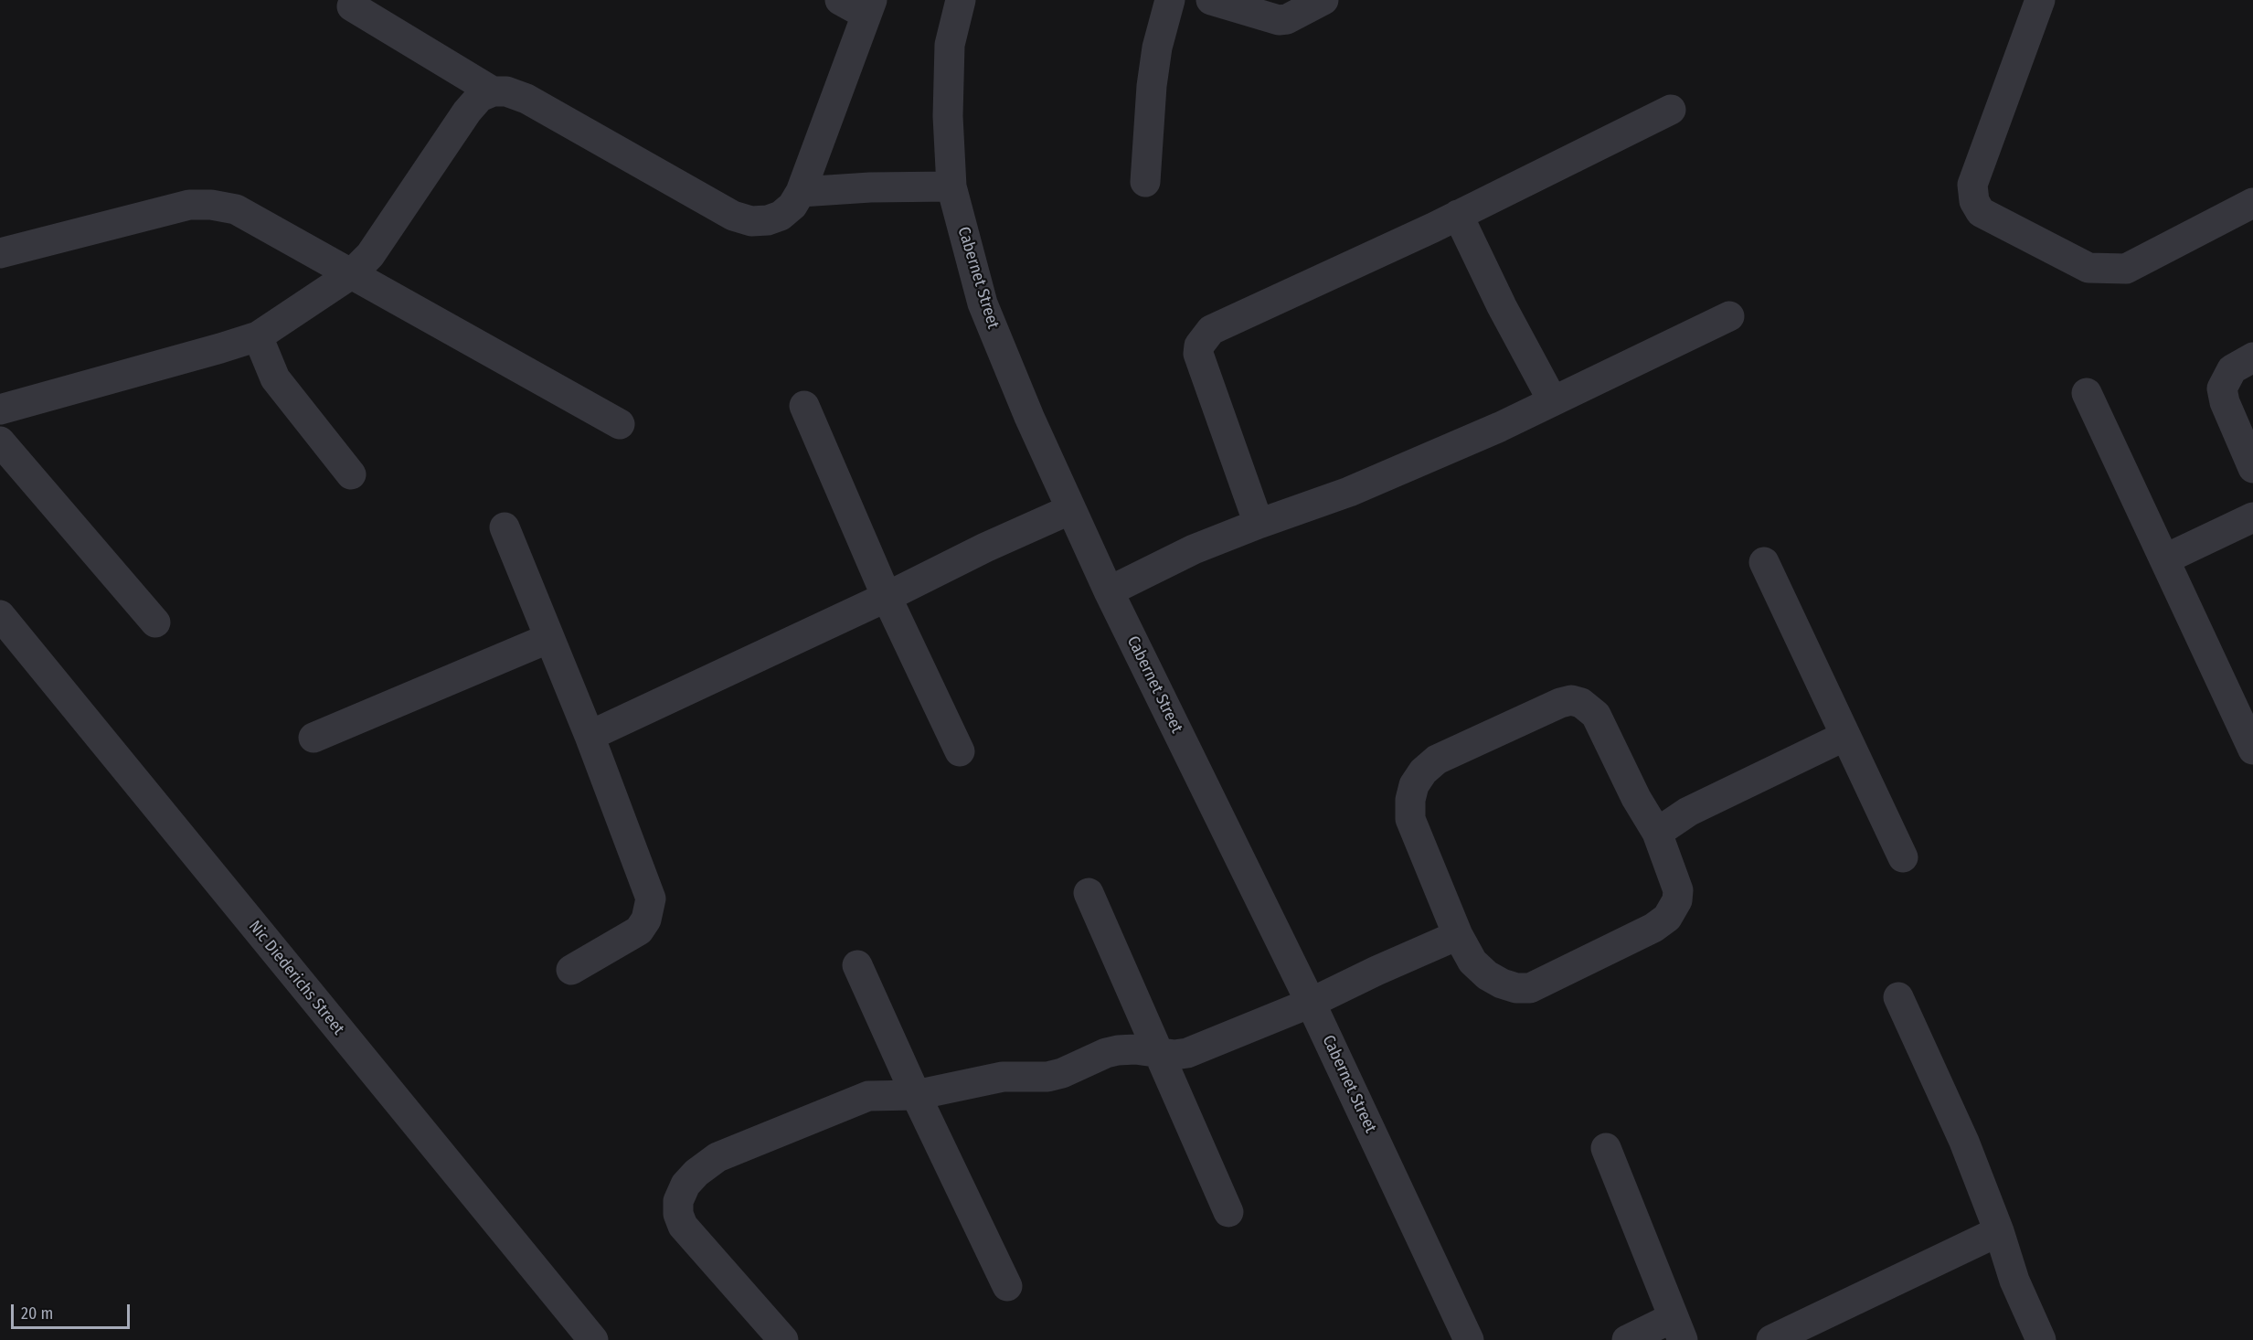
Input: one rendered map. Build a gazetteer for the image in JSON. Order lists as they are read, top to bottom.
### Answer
{
  "streets": {
    "street": ["Cabernet Street", "Nic Diederichs Street"]
  },
  "scale_bar": "20 m"
}
